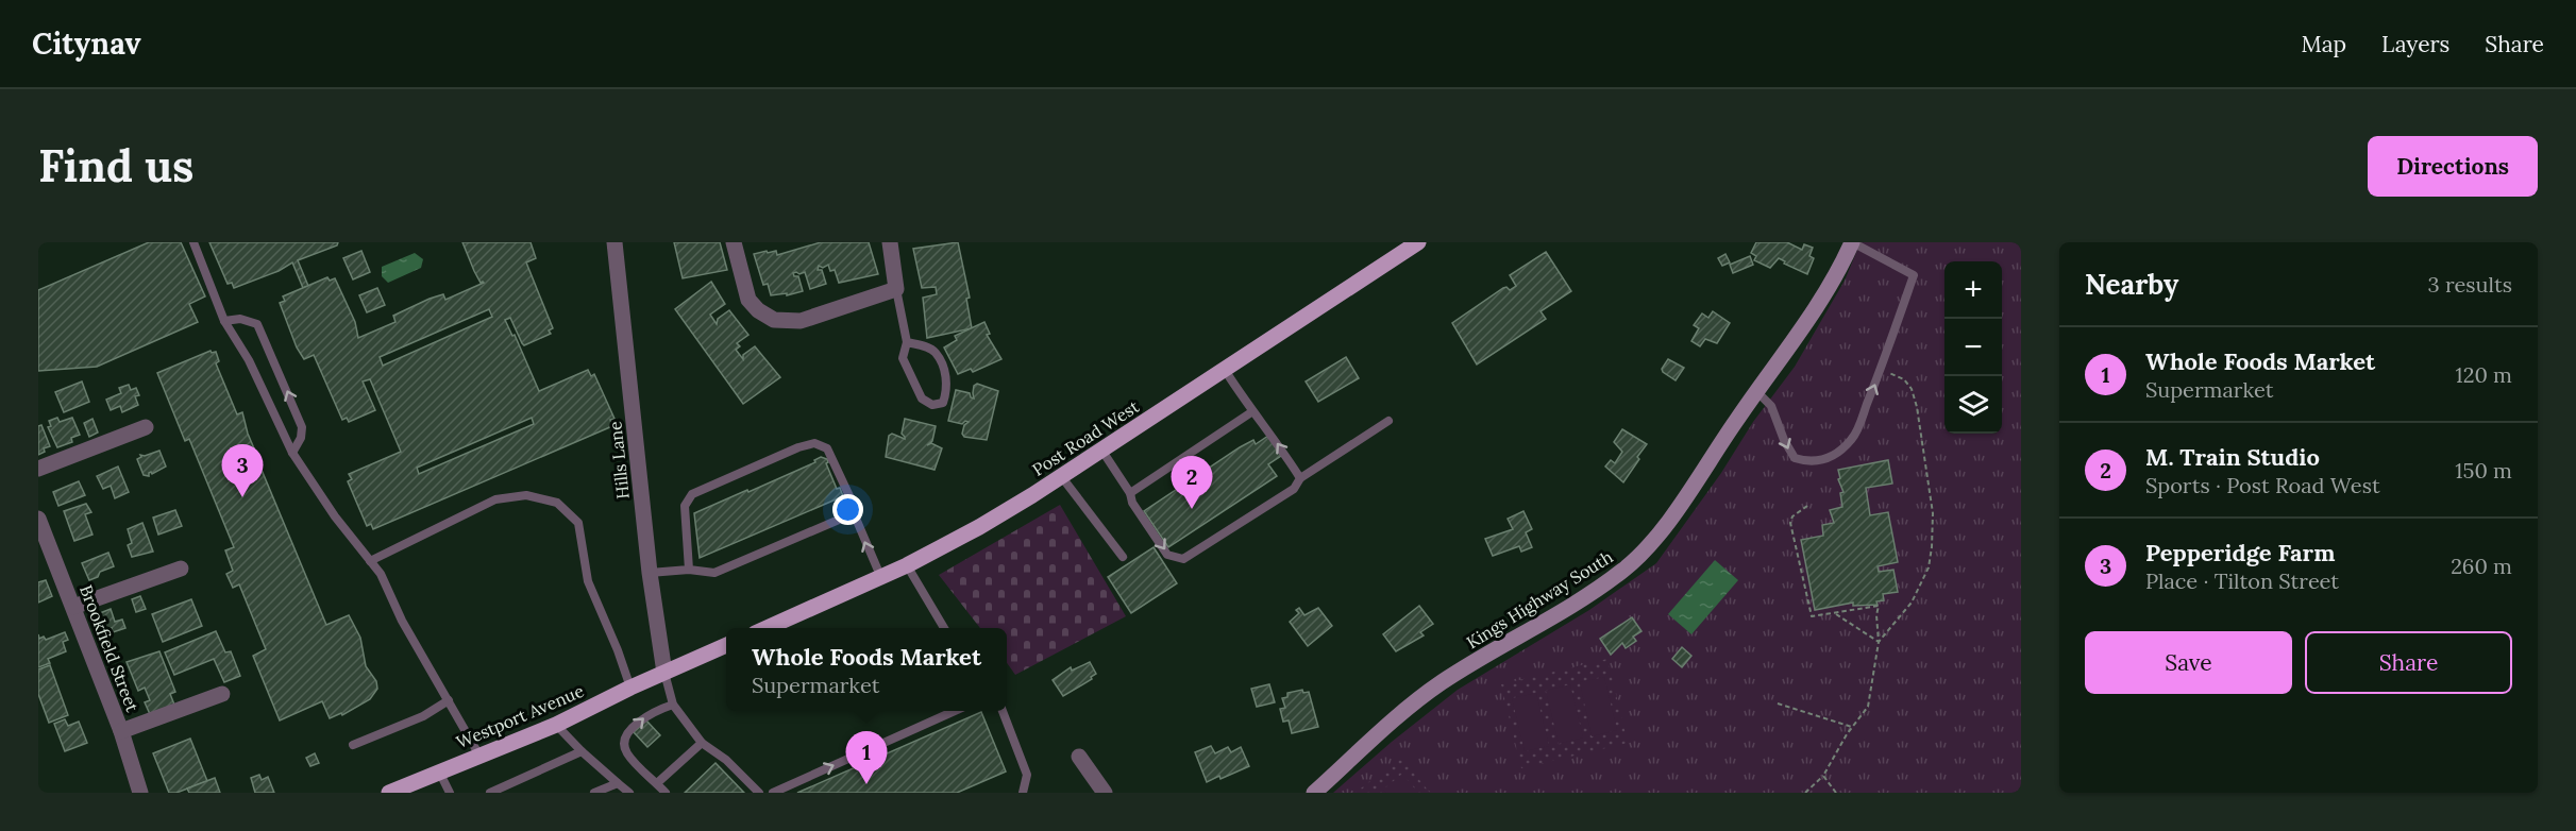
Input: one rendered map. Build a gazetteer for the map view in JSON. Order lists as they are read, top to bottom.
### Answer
{
  "streets": {
    "main road": ["Post Road West", "Westport Avenue"],
    "street": ["Hills Lane", "Kings Highway South", "Brookfield Street"]
  },
  "crossings": [
    ["Hills Lane", "Westport Avenue"]
  ],
  "page": {
    "header": "Citynav",
    "nav": ["Map", "Layers", "Share"],
    "buttons": [
      "Directions",
      ["Save", "Share"]
    ],
    "title": "Find us",
    "heading": ["Nearby", "3 results"],
    "map_buttons": ["+", "−"],
    "list": [
      {
        "mark": "1",
        "name": "Whole Foods Market",
        "note": "Supermarket",
        "value": "120 m"
      },
      {
        "mark": "2",
        "name": "M. Train Studio",
        "note": "Sports · Post Road West",
        "value": "150 m"
      },
      {
        "mark": "3",
        "name": "Pepperidge Farm",
        "note": "Place · Tilton Street",
        "value": "260 m"
      }
    ],
    "pins": ["3", "2", "1"],
    "popup": ["Whole Foods Market", "Supermarket"]
  }
}
